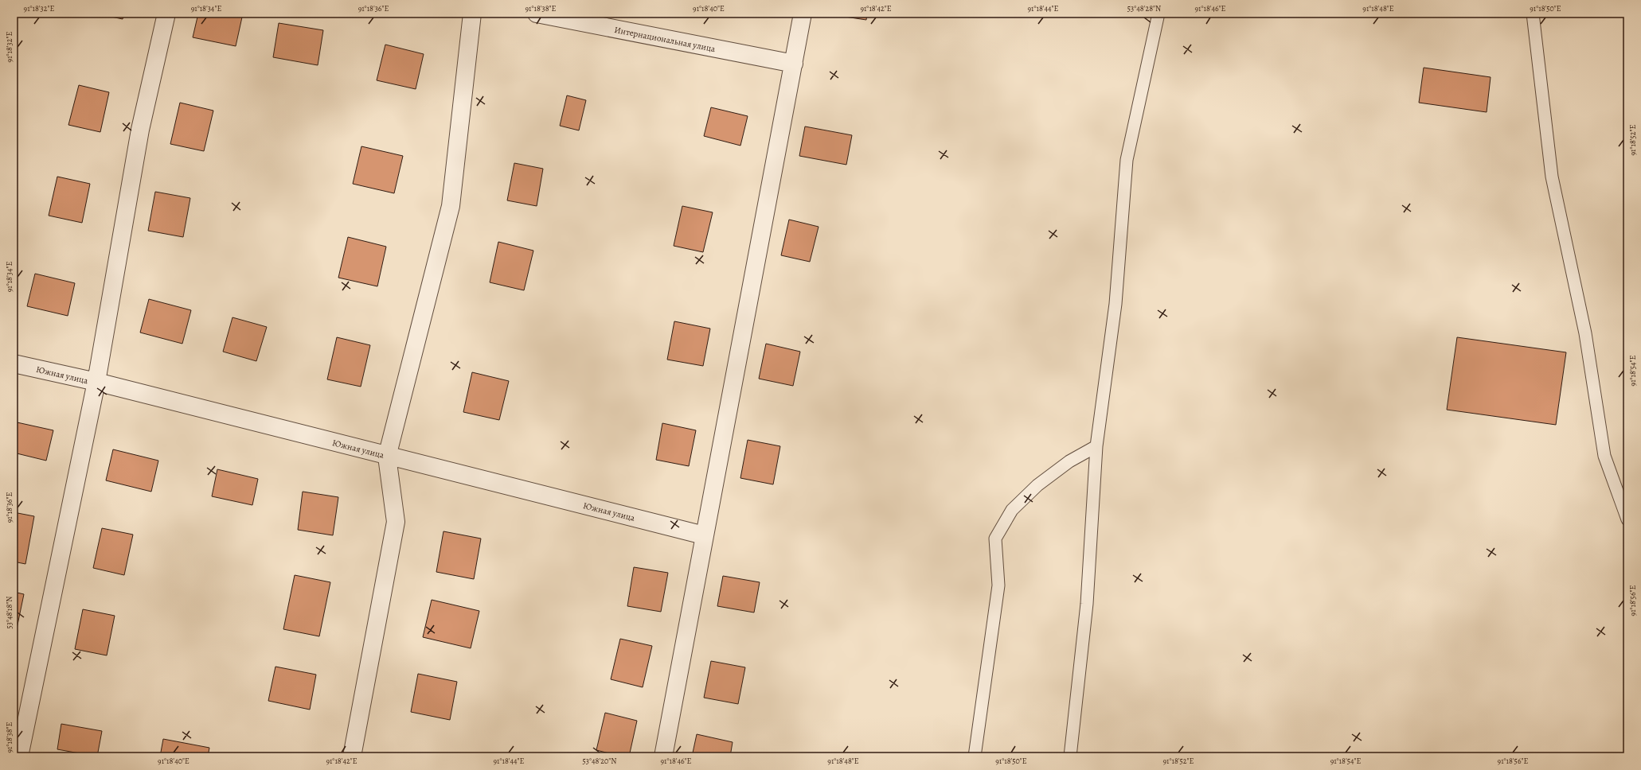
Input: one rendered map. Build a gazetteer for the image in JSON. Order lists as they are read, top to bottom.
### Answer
{
  "streets": {
    "street": ["Интернациональная улица", "Южная улица"]
  },
  "coordinates": [
    "91°18'32\"E",
    "91°18'34\"E",
    "91°18'36\"E",
    "91°18'38\"E",
    "91°18'40\"E",
    "91°18'42\"E",
    "91°18'44\"E",
    "53°48'28\"N",
    "91°18'46\"E",
    "91°18'48\"E",
    "91°18'50\"E",
    "91°18'52\"E",
    "91°18'54\"E",
    "91°18'56\"E",
    "53°48'18\"N",
    "53°48'20\"N"
  ]
}
